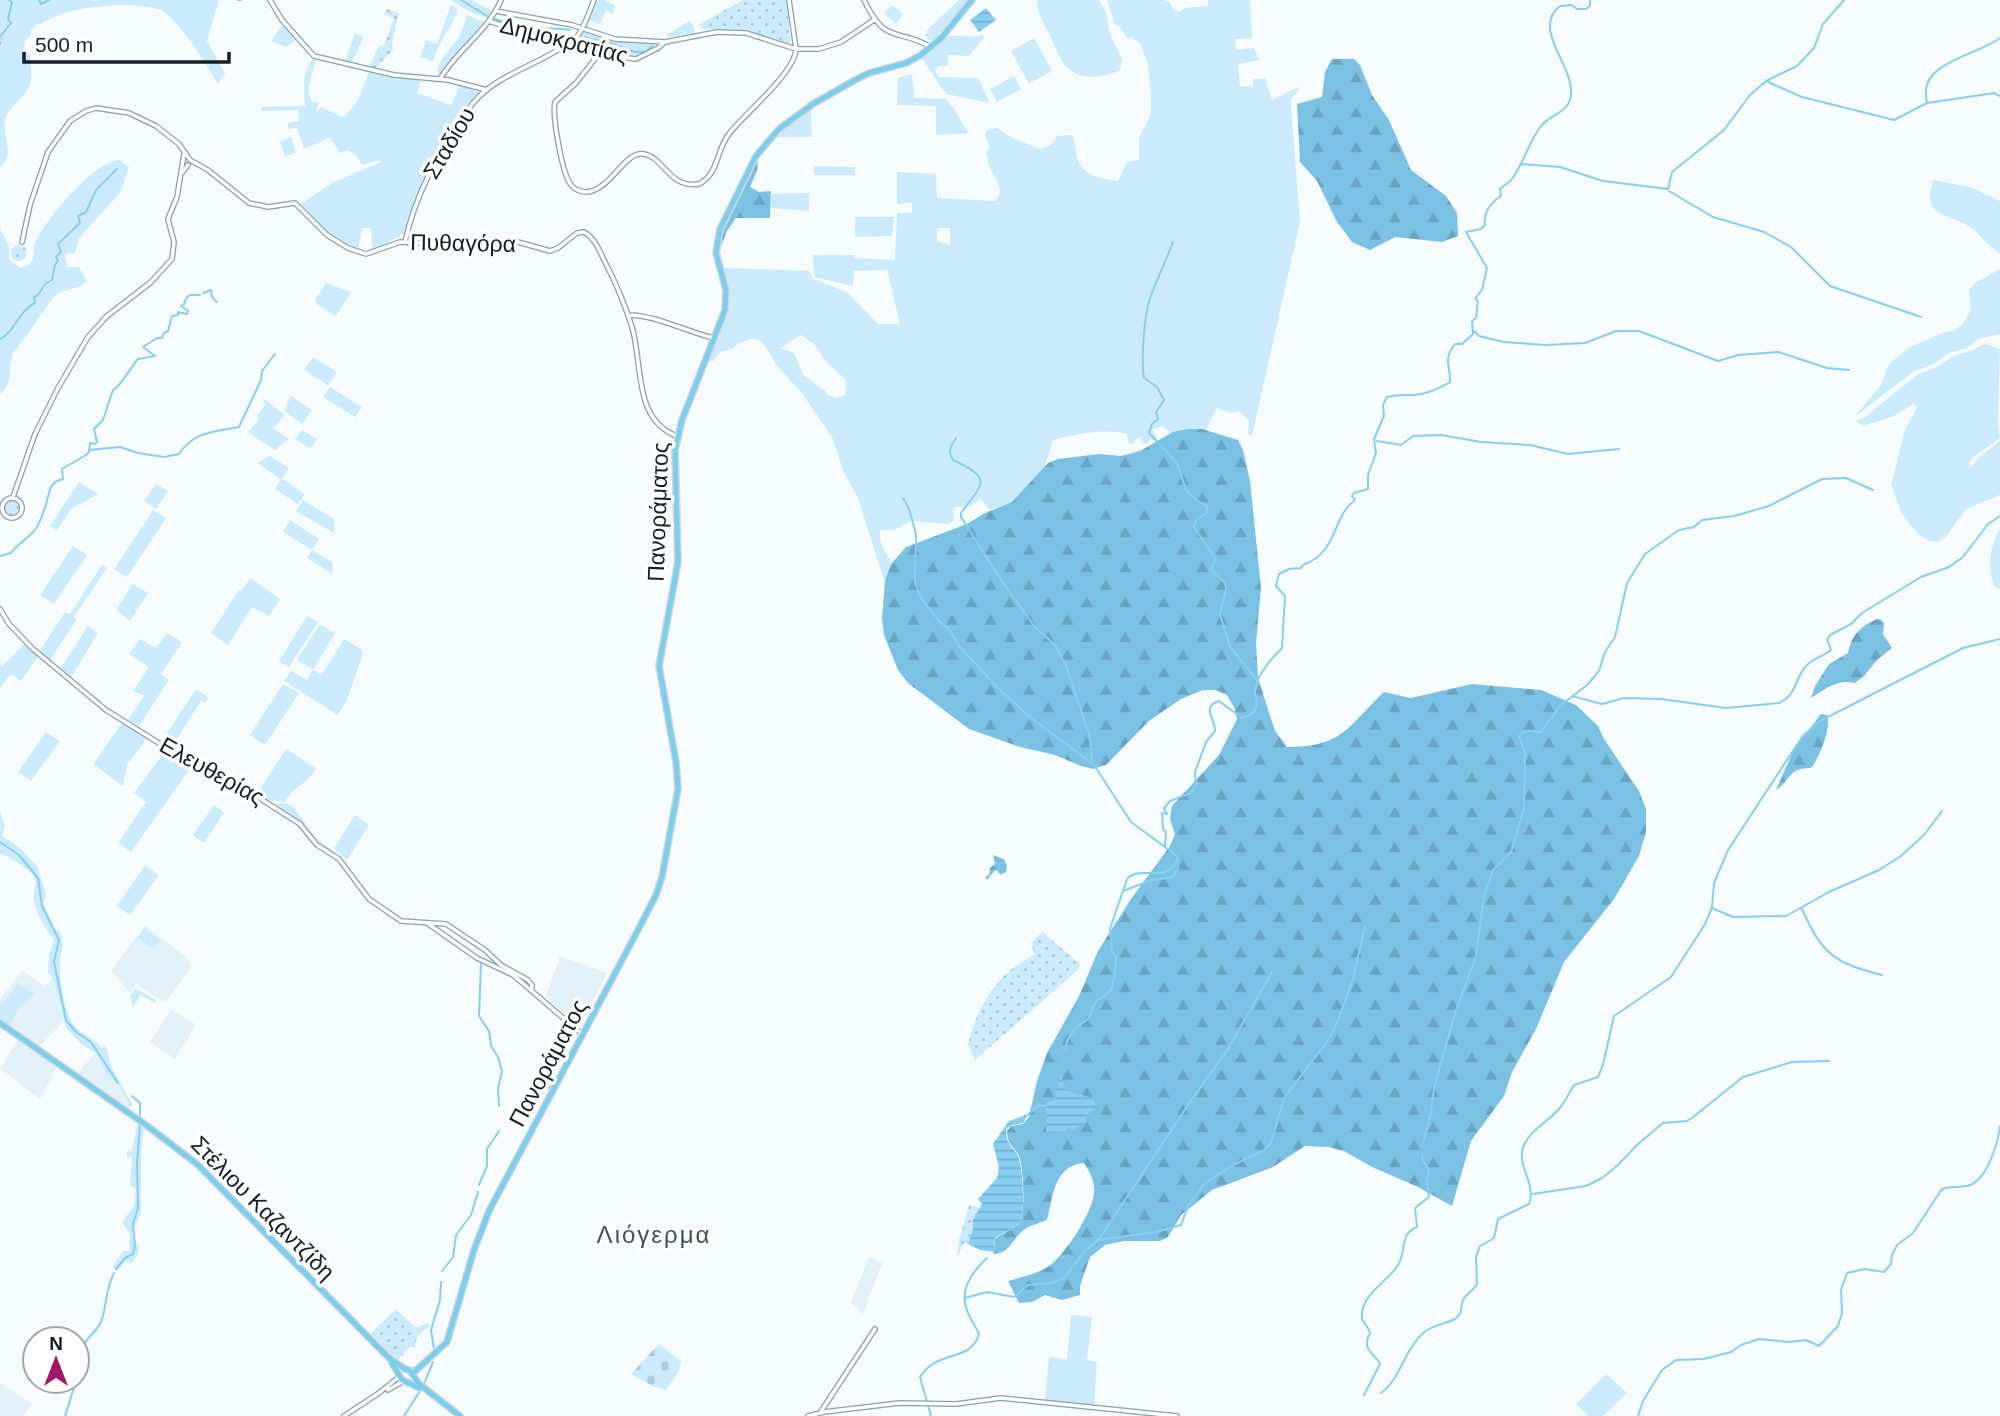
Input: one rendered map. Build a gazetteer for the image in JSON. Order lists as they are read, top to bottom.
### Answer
{
  "streets": {
    "main road": ["Πανοράματος", "Στέλιου Καζαντζίδη"],
    "street": [
      "Δημοκρατίας",
      "Σταδίου",
      "Πυθαγόρα",
      "Ελευθερίας"
    ]
  },
  "crossings": [
    ["Δημοκρατίας", "Σταδίου"],
    ["Σταδίου", "Πυθαγόρα"],
    ["Πανοράματος", "Ελευθερίας"],
    ["Πανοράματος", "Στέλιου Καζαντζίδη"]
  ],
  "districts": ["Λιόγερμα"],
  "scale_bar": "500 m",
  "north": "top"
}
